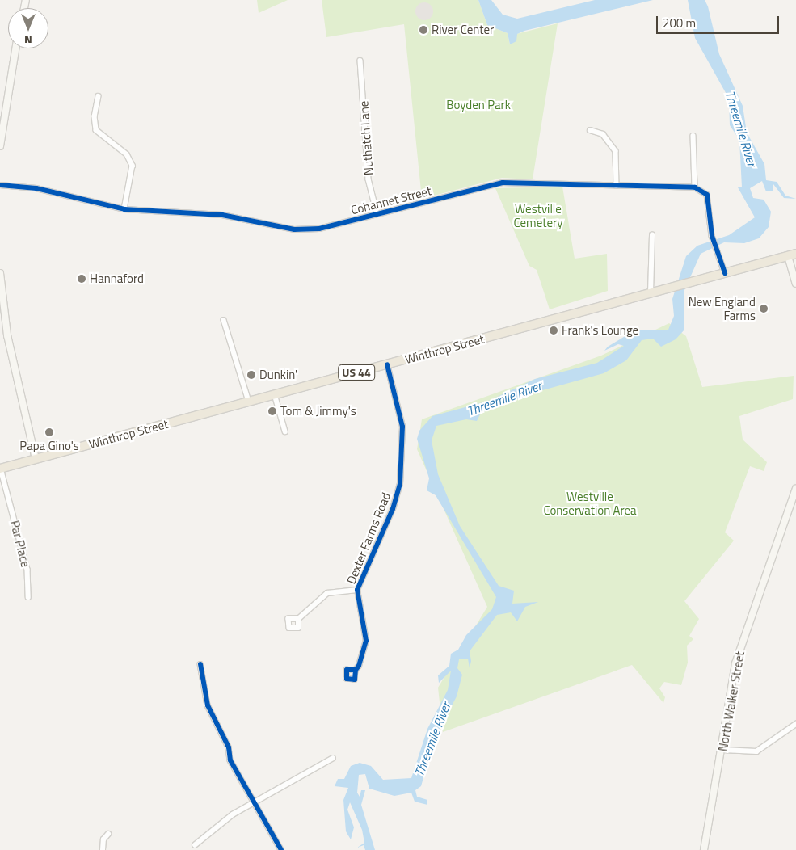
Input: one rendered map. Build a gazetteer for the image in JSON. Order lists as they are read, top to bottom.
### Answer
{
  "streets": {
    "highway": ["Winthrop Street", "US 44"],
    "main road": ["North Walker Street"],
    "street": [
      "Nuthatch Lane",
      "Cohannet Street",
      "Dexter Farms Road",
      "Par Place"
    ]
  },
  "crossings": [
    ["Nuthatch Lane", "Cohannet Street"],
    ["Winthrop Street", "Dexter Farms Road"],
    ["Winthrop Street", "Par Place"]
  ],
  "water": ["Threemile River"],
  "parks": ["Boyden Park", "Westville Cemetery", "Westville Conservation Area"],
  "places": [
    "River Center",
    "Hannaford",
    "New England Farms",
    "Frank's Lounge",
    "Dunkin'",
    "Tom & Jimmy's",
    "Papa Gino's"
  ],
  "scale_bar": "200 m",
  "north": "bottom"
}
